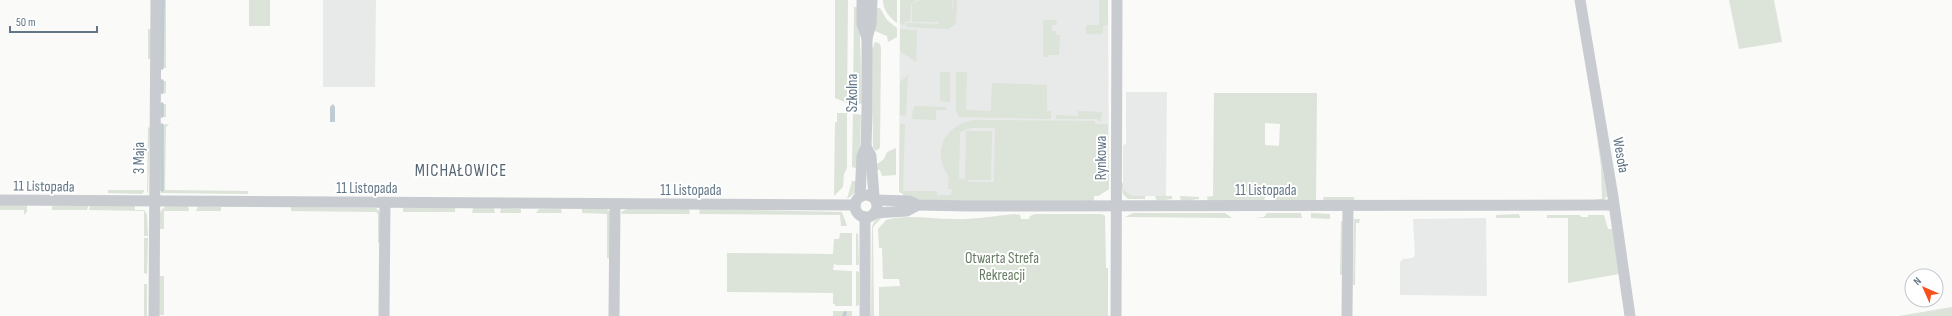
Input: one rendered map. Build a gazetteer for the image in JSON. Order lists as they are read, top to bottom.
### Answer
{
  "streets": {
    "street": [
      "Szkolna",
      "Wesoła",
      "3 Maja",
      "Rynkowa",
      "11 Listopada"
    ]
  },
  "crossings": [
    ["Szkolna", "11 Listopada"],
    ["Wesoła", "11 Listopada"],
    ["3 Maja", "11 Listopada"],
    ["Rynkowa", "11 Listopada"]
  ],
  "districts": ["MICHAŁOWICE"],
  "parks": ["Otwarta Strefa Rekreacji"],
  "scale_bar": "50 m",
  "north": "top left"
}
